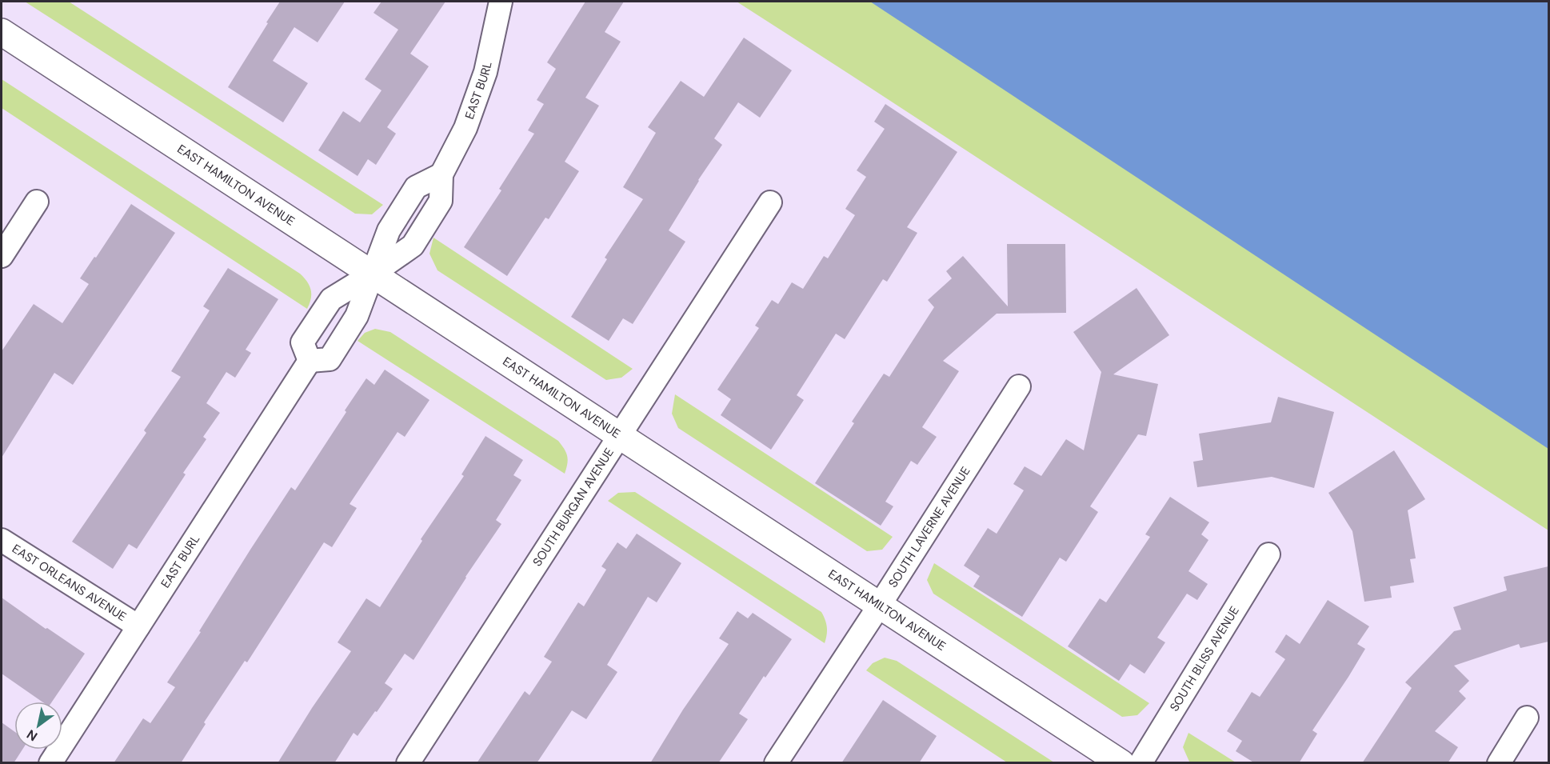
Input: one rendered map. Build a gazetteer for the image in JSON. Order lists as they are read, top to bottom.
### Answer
{
  "streets": {
    "street": [
      "EAST BURL",
      "EAST HAMILTON AVENUE",
      "SOUTH BURGAN AVENUE",
      "SOUTH LAVERNE AVENUE",
      "EAST ORLEANS AVENUE",
      "SOUTH BLISS AVENUE"
    ]
  },
  "crossings": [
    ["EAST BURL", "EAST HAMILTON AVENUE"],
    ["EAST BURL", "EAST ORLEANS AVENUE"],
    ["EAST HAMILTON AVENUE", "SOUTH BURGAN AVENUE"],
    ["EAST HAMILTON AVENUE", "SOUTH LAVERNE AVENUE"]
  ],
  "north": "bottom left"
}
